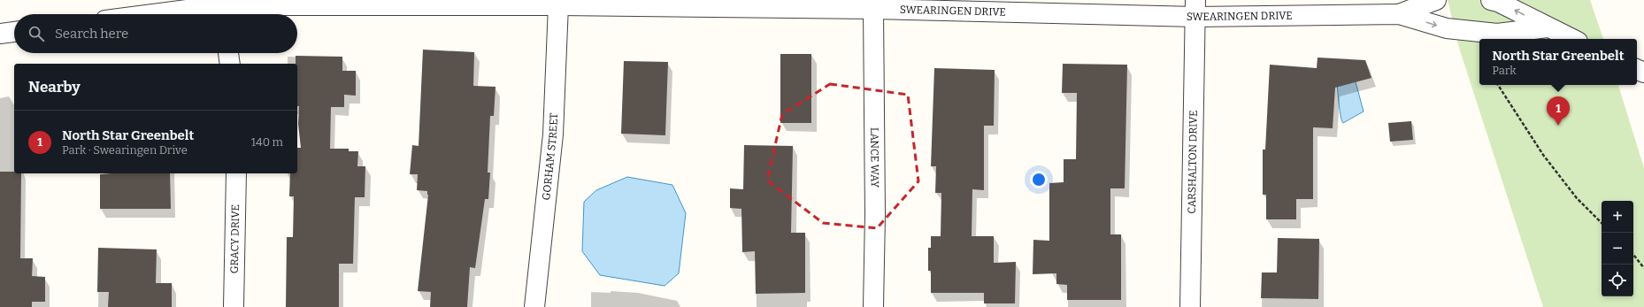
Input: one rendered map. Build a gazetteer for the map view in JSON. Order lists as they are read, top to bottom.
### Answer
{
  "streets": {
    "street": [
      "SWEARINGEN DRIVE",
      "GORHAM STREET",
      "LANCE WAY",
      "CARSHALTON DRIVE",
      "GRACY DRIVE"
    ]
  },
  "crossings": [
    ["SWEARINGEN DRIVE", "GORHAM STREET"],
    ["SWEARINGEN DRIVE", "LANCE WAY"],
    ["SWEARINGEN DRIVE", "CARSHALTON DRIVE"]
  ],
  "page": {
    "search": "Search here",
    "popup": ["North Star Greenbelt", "Park"],
    "heading": "Nearby",
    "pins": "1",
    "list": [
      {
        "mark": "1",
        "name": "North Star Greenbelt",
        "note": "Park · Swearingen Drive",
        "value": "140 m"
      }
    ],
    "map_buttons": ["+", "−"]
  }
}
